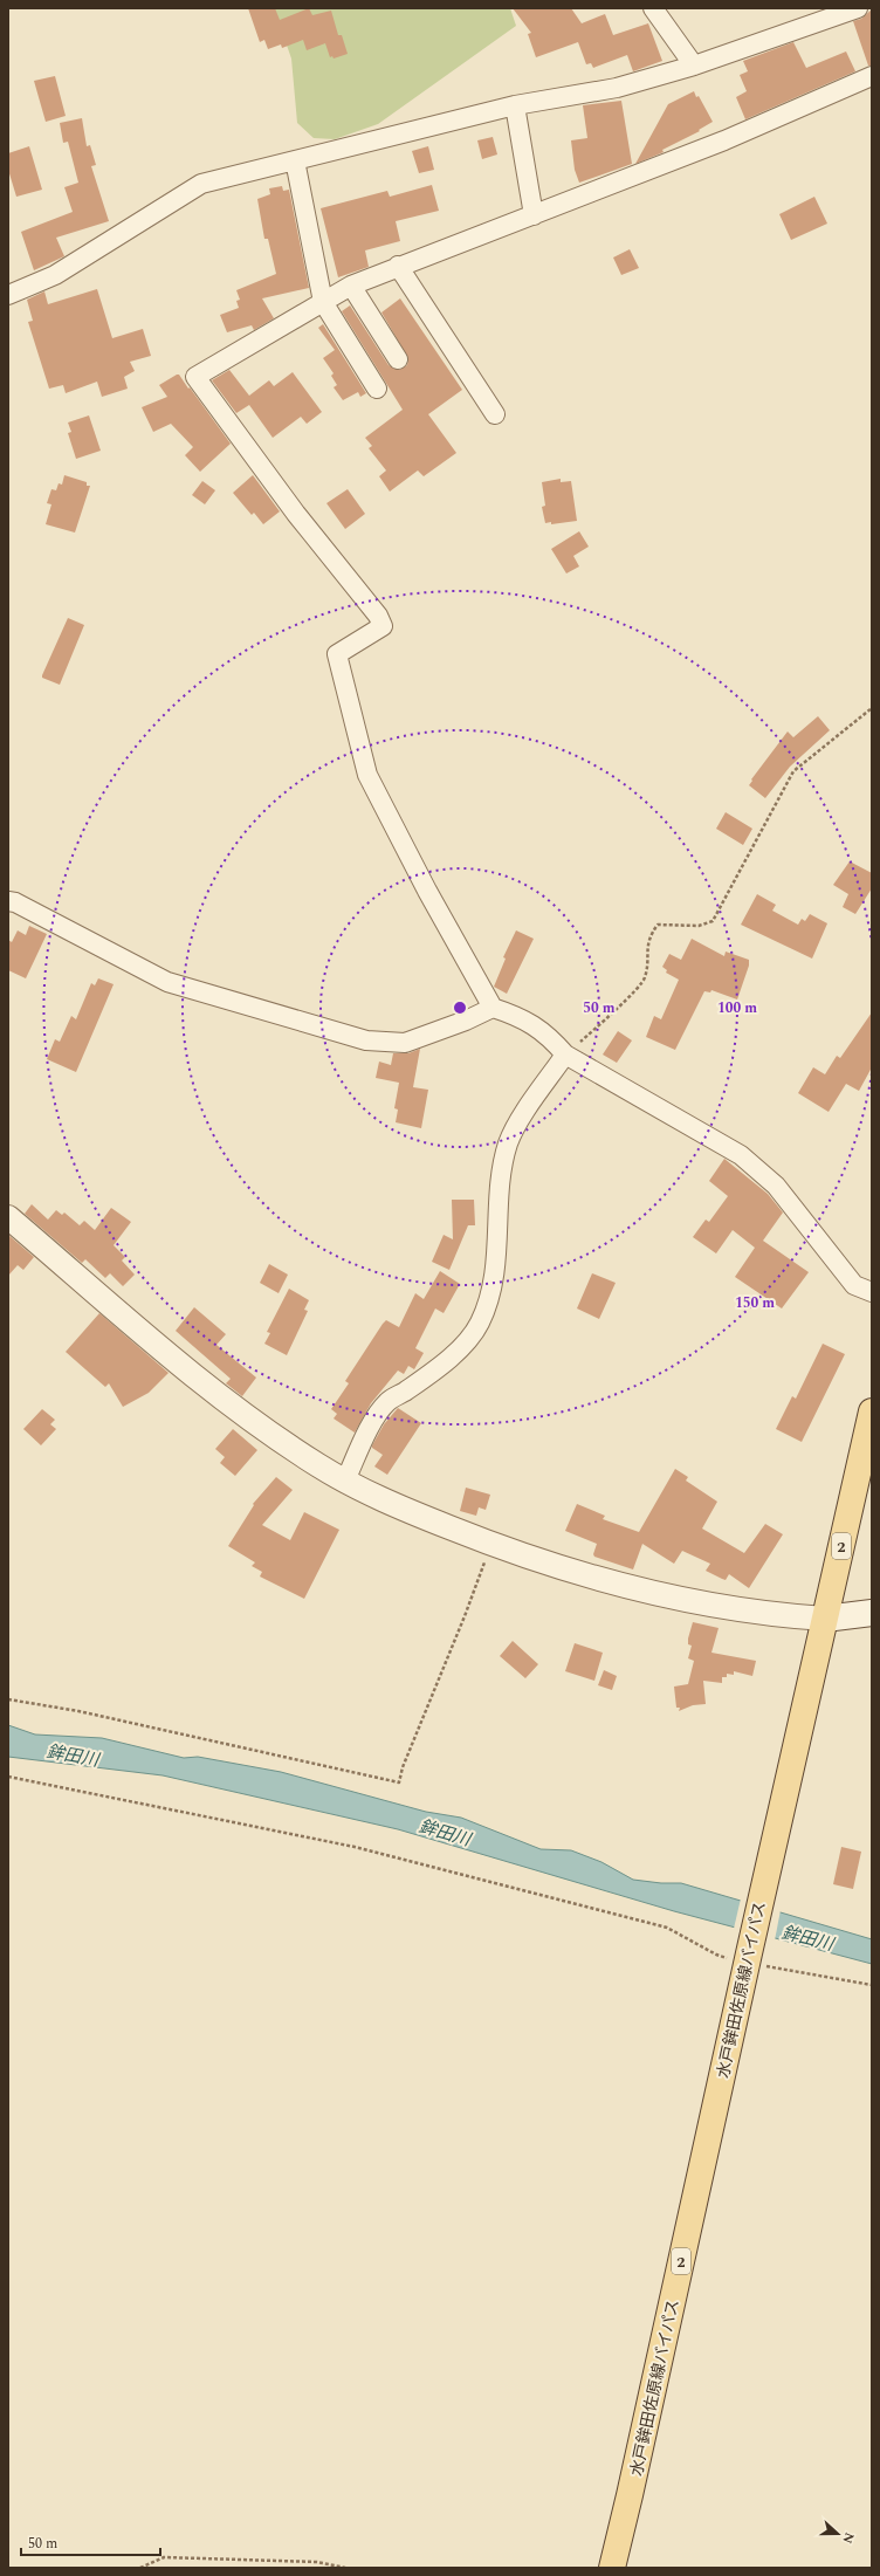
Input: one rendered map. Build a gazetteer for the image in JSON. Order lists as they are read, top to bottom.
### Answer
{
  "streets": {
    "main road": ["2", "水戸鉾田佐原線バイパス"]
  },
  "water": ["鉾田川"],
  "scale_bar": "50 m",
  "north": "right",
  "rings": ["50 m", "100 m", "150 m"]
}
